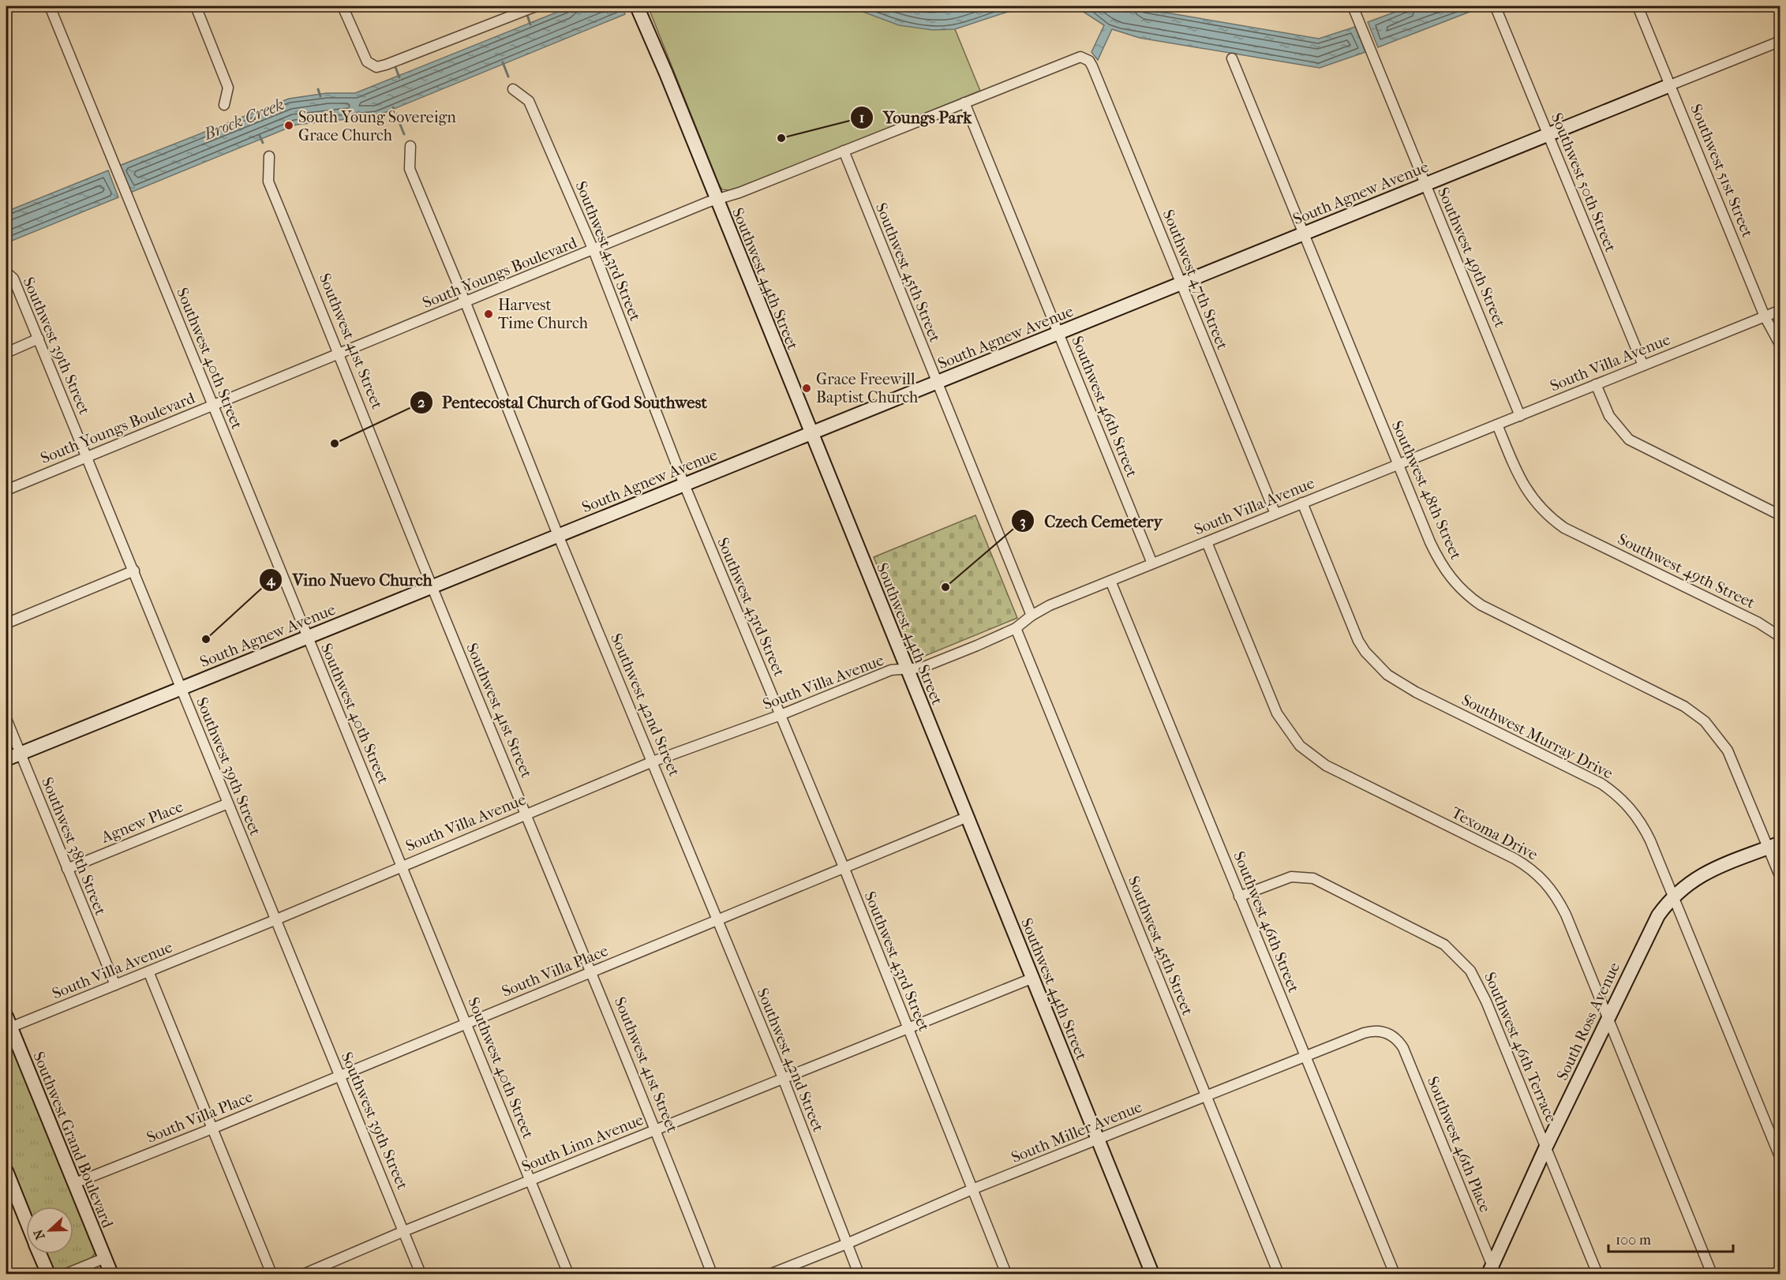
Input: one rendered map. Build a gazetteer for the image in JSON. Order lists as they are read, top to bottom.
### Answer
{
  "streets": {
    "street": [
      "Southwest 51st Street",
      "Southwest 50th Street",
      "South Agnew Avenue",
      "Southwest 43rd Street",
      "Southwest 49th Street",
      "South Youngs Boulevard",
      "Southwest 45th Street",
      "Southwest 44th Street",
      "Southwest 47th Street",
      "Southwest 41st Street",
      "Southwest 39th Street",
      "Southwest 40th Street",
      "South Villa Avenue",
      "Southwest 46th Street",
      "Southwest 48th Street",
      "Southwest 42nd Street",
      "Southwest Murray Drive",
      "Agnew Place",
      "Texoma Drive",
      "Southwest 38th Street",
      "South Villa Place",
      "South Ross Avenue",
      "Southwest 46th Terrace",
      "South Miller Avenue",
      "Southwest Grand Boulevard",
      "South Linn Avenue",
      "Southwest 46th Place"
    ]
  },
  "crossings": [
    ["Southwest 51st Street", "South Agnew Avenue"],
    ["Southwest 51st Street", "South Villa Avenue"],
    ["Southwest 50th Street", "South Agnew Avenue"],
    ["Southwest 50th Street", "South Villa Avenue"],
    ["South Agnew Avenue", "Southwest 43rd Street"],
    ["South Agnew Avenue", "Southwest 49th Street"],
    ["South Agnew Avenue", "Southwest 45th Street"],
    ["South Agnew Avenue", "Southwest 44th Street"],
    ["South Agnew Avenue", "Southwest 47th Street"],
    ["South Agnew Avenue", "Southwest 41st Street"],
    ["South Agnew Avenue", "Southwest 39th Street"],
    ["South Agnew Avenue", "Southwest 40th Street"],
    ["South Agnew Avenue", "Southwest 46th Street"],
    ["South Agnew Avenue", "Southwest 48th Street"],
    ["South Agnew Avenue", "Southwest 42nd Street"],
    ["South Agnew Avenue", "Southwest 38th Street"],
    ["Southwest 43rd Street", "South Youngs Boulevard"],
    ["Southwest 43rd Street", "South Villa Avenue"],
    ["Southwest 43rd Street", "South Villa Place"],
    ["Southwest 43rd Street", "South Miller Avenue"],
    ["Southwest 43rd Street", "South Linn Avenue"],
    ["Southwest 49th Street", "South Villa Avenue"],
    ["South Youngs Boulevard", "Southwest 45th Street"],
    ["South Youngs Boulevard", "Southwest 44th Street"],
    ["South Youngs Boulevard", "Southwest 47th Street"],
    ["South Youngs Boulevard", "Southwest 41st Street"],
    ["South Youngs Boulevard", "Southwest 39th Street"],
    ["South Youngs Boulevard", "Southwest 40th Street"],
    ["South Youngs Boulevard", "Southwest 46th Street"],
    ["South Youngs Boulevard", "Southwest 42nd Street"],
    ["Southwest 45th Street", "South Villa Avenue"],
    ["Southwest 45th Street", "South Miller Avenue"],
    ["Southwest 44th Street", "South Villa Avenue"],
    ["Southwest 44th Street", "South Villa Place"],
    ["Southwest 44th Street", "South Miller Avenue"],
    ["Southwest 44th Street", "South Linn Avenue"],
    ["Southwest 47th Street", "South Villa Avenue"],
    ["Southwest 41st Street", "South Villa Avenue"],
    ["Southwest 41st Street", "South Villa Place"],
    ["Southwest 41st Street", "South Linn Avenue"],
    ["Southwest 39th Street", "South Villa Avenue"],
    ["Southwest 39th Street", "Agnew Place"],
    ["Southwest 39th Street", "South Villa Place"],
    ["Southwest 39th Street", "South Linn Avenue"],
    ["Southwest 40th Street", "South Villa Avenue"],
    ["Southwest 40th Street", "South Villa Place"],
    ["Southwest 40th Street", "South Linn Avenue"],
    ["South Villa Avenue", "Southwest 46th Street"],
    ["South Villa Avenue", "Southwest 48th Street"],
    ["South Villa Avenue", "Southwest 42nd Street"],
    ["South Villa Avenue", "Southwest Murray Drive"],
    ["South Villa Avenue", "Texoma Drive"],
    ["South Villa Avenue", "Southwest 38th Street"],
    ["South Villa Avenue", "Southwest Grand Boulevard"],
    ["Southwest 46th Street", "Southwest 46th Terrace"],
    ["Southwest 46th Street", "South Miller Avenue"],
    ["Southwest 48th Street", "South Ross Avenue"],
    ["Southwest 42nd Street", "South Villa Place"],
    ["Southwest 42nd Street", "South Miller Avenue"],
    ["Southwest 42nd Street", "South Linn Avenue"],
    ["Southwest Murray Drive", "South Ross Avenue"],
    ["Agnew Place", "Southwest 38th Street"],
    ["Texoma Drive", "South Ross Avenue"],
    ["South Villa Place", "Southwest Grand Boulevard"],
    ["South Ross Avenue", "Southwest 46th Terrace"],
    ["South Ross Avenue", "Southwest 46th Place"],
    ["South Miller Avenue", "Southwest 46th Place"]
  ],
  "water": ["Brock Creek"],
  "places": [
    "South Young Sovereign Grace Church",
    "Youngs Park",
    "Harvest Time Church",
    "Grace Freewill Baptist Church",
    "Pentecostal Church of God Southwest",
    "Czech Cemetery",
    "Vino Nuevo Church"
  ],
  "scale_bar": "100 m",
  "north": "left"
}
